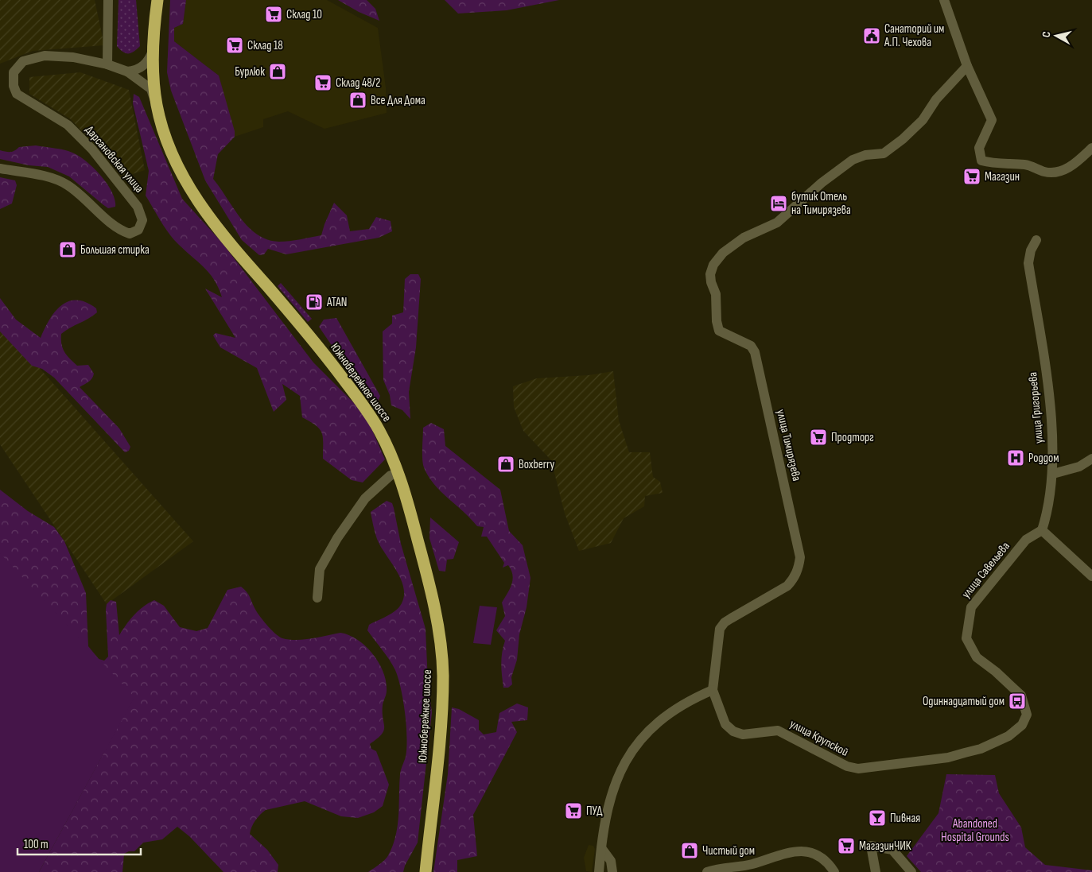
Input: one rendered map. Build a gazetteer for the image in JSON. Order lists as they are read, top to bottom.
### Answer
{
  "streets": {
    "highway": ["Южнобережное шоссе"],
    "street": [
      "Дарсановская улица",
      "улица Григорьева",
      "улица Тимирязева",
      "улица Савельева",
      "улица Крупской"
    ]
  },
  "crossings": [
    ["Дарсановская улица", "Южнобережное шоссе"],
    ["улица Григорьева", "улица Савельева"],
    ["улица Тимирязева", "улица Крупской"],
    ["улица Савельева", "улица Крупской"]
  ],
  "parks": ["Abandoned Hospital Grounds"],
  "places": {
    "supermarket": [
      "Склад 10",
      "Склад 18",
      "Склад 48/2",
      "Магазин",
      "Продторг",
      "ПУД",
      "МагазинЧИК"
    ],
    "public building": ["Санаторий им А.П. Чехова"],
    "shop": [
      "Бурлюк",
      "Все Для Дома",
      "Большая стирка",
      "Boxberry",
      "Чистый дом"
    ],
    "hotel": ["бутик Отель на Тимирязева"],
    "fuel station": ["ATAN"],
    "hospital": ["Роддом"],
    "bus stop": ["Одиннадцатый дом"],
    "bar": ["Пивная"]
  },
  "scale_bar": "100 m",
  "north": "left"
}
